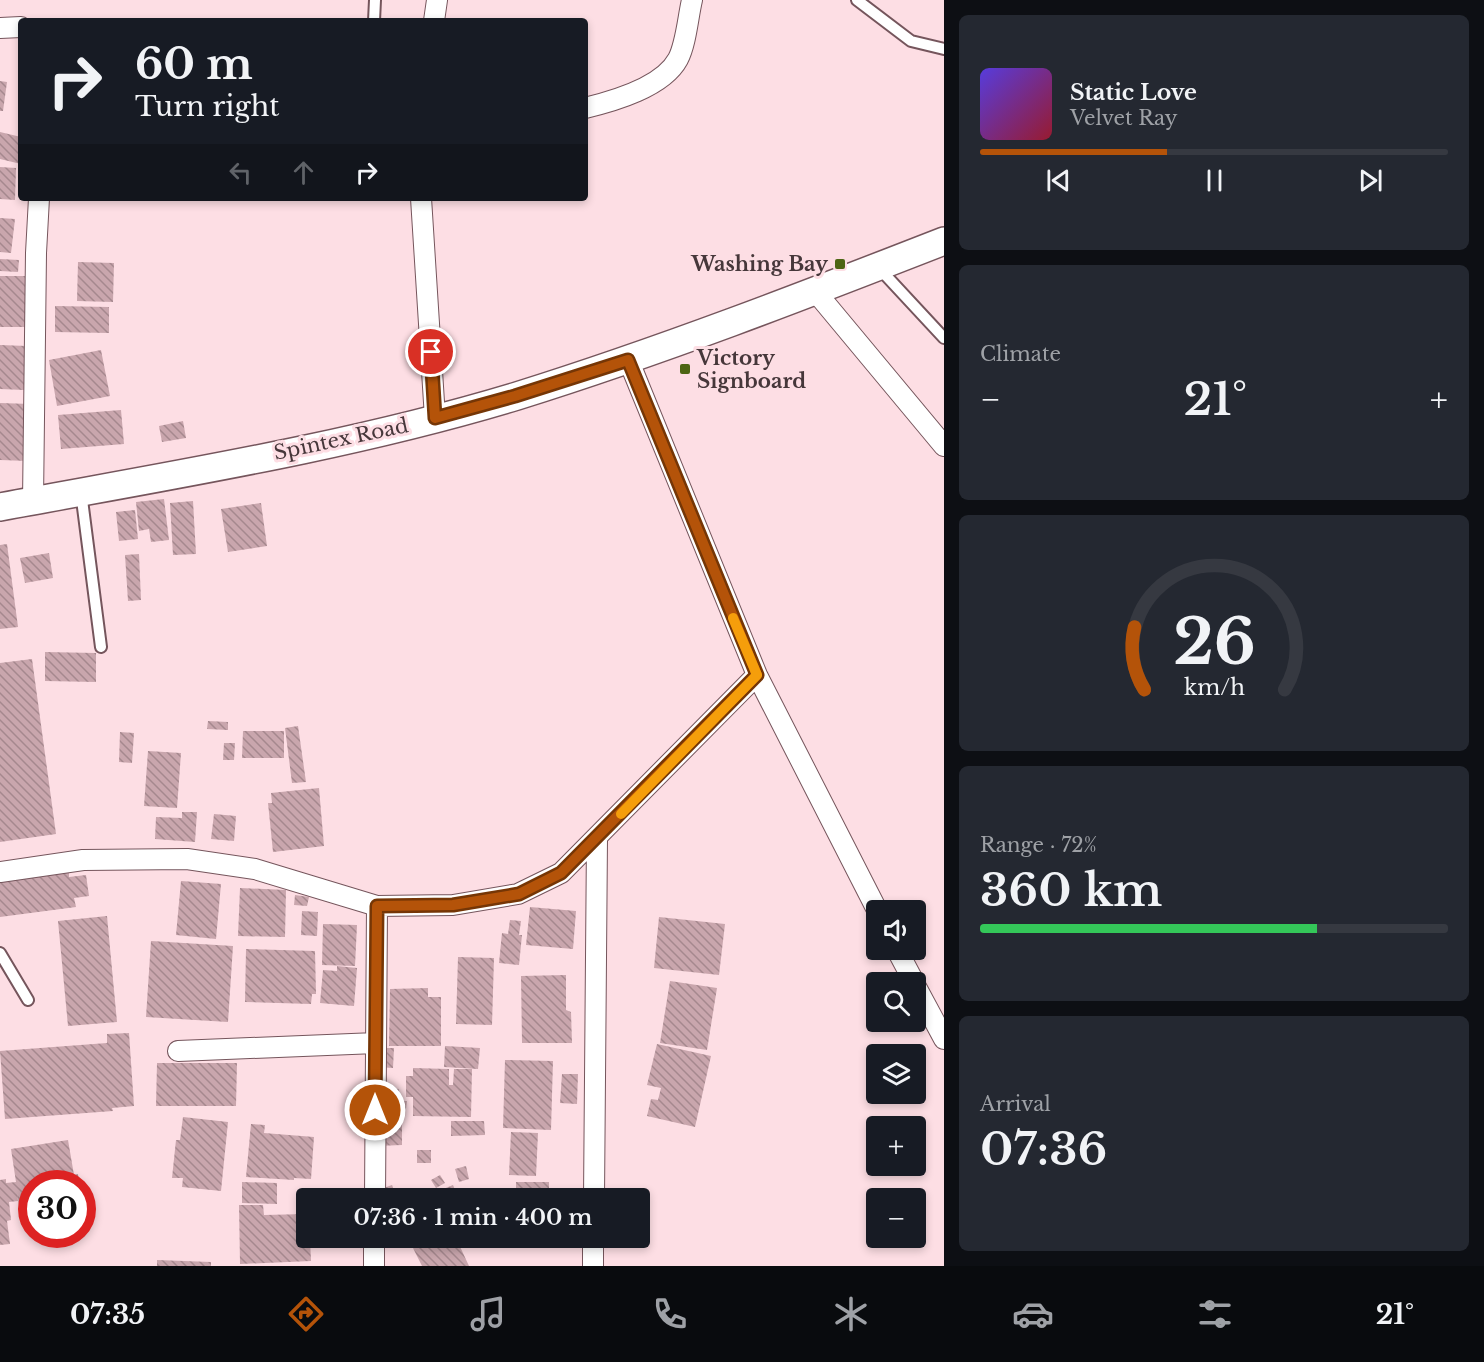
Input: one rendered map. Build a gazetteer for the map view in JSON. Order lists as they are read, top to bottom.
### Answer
{
  "streets": {
    "main road": ["Spintex Road"]
  },
  "places": {
    "transit": ["Washing Bay", "Victory Signboard"]
  },
  "page": {
    "turn": ["60 m", "Turn right"],
    "song": ["Static Love", "Velvet Ray"],
    "tile": [
      "Climate",
      ["Range · 72%", "360 km"],
      ["Arrival", "07:36"]
    ],
    "heat": ["−", "21°", "+"],
    "map_buttons": ["+", "−"],
    "limit": "30",
    "trip": "07:36 · 1 min · 400 m",
    "tabs": ["07:35", "21°"],
    "gauge": ["26", "km/h"]
  }
}
